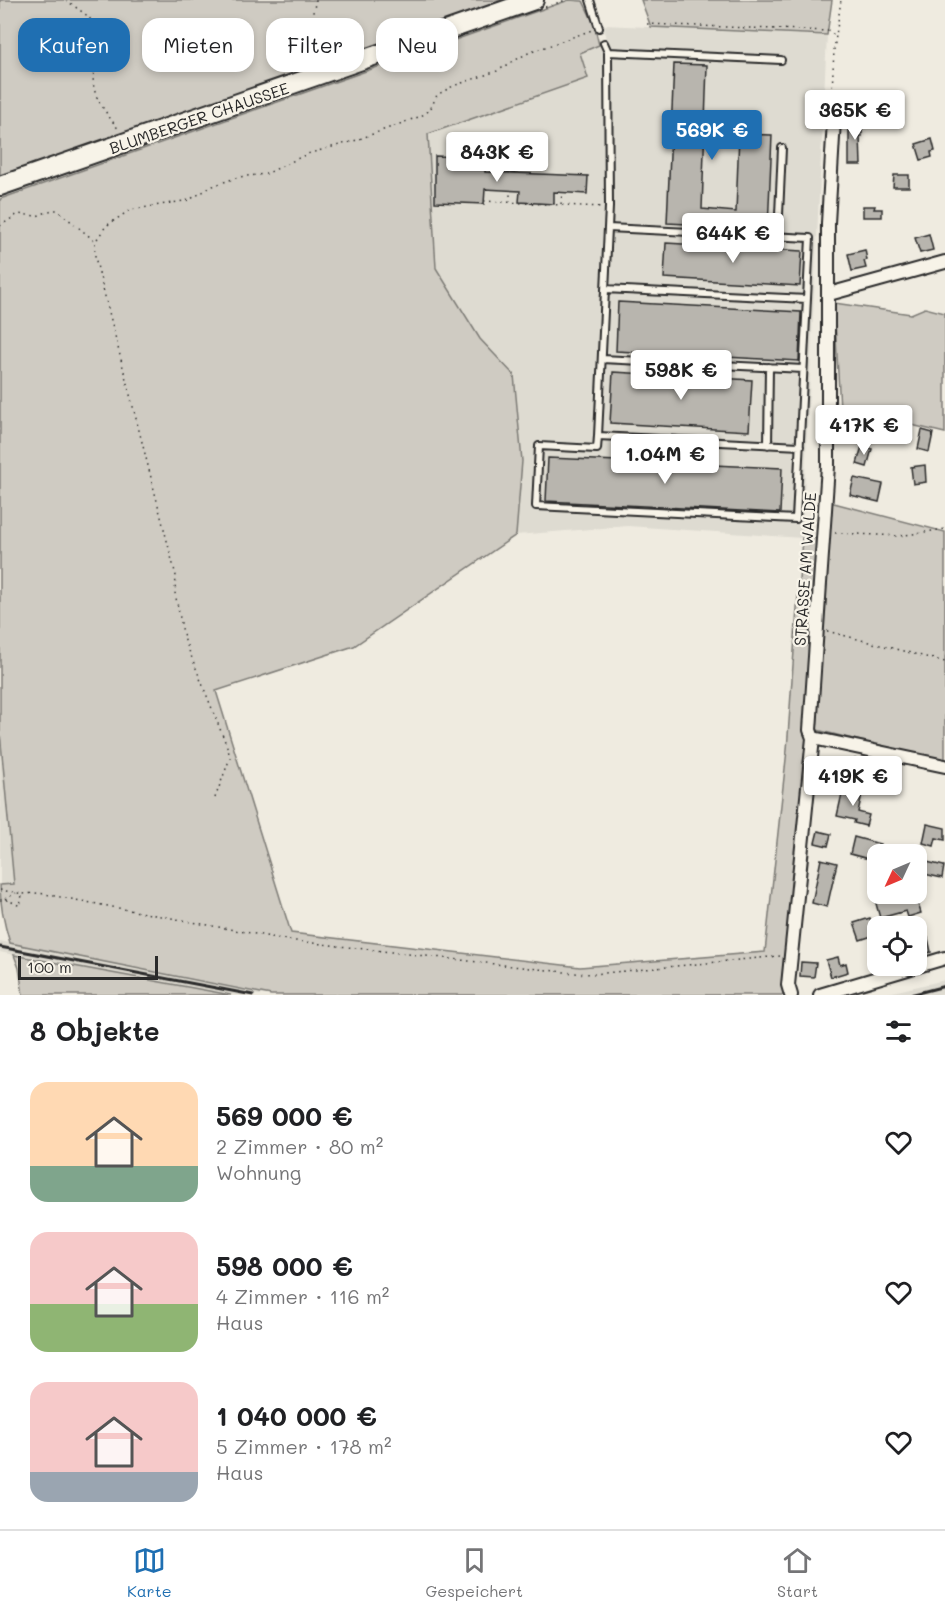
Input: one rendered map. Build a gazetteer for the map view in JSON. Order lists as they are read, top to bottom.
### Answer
{
  "streets": {
    "main road": ["BLUMBERGER CHAUSSEE"],
    "street": ["STRASSE AM WALDE"]
  },
  "scale_bar": "100 m",
  "north": "bottom left",
  "page": {
    "chip": [
      "Kaufen",
      "Mieten",
      "Filter",
      "Neu"
    ],
    "price": [
      "365K €",
      "569K €",
      "843K €",
      "644K €",
      "598K €",
      "417K €",
      "1.04M €",
      "419K €"
    ],
    "scale": "100 m",
    "heading": "8 Objekte",
    "list": [
      {
        "name": "569 000 €",
        "note": "2 Zimmer · 80 m² · Wohnung"
      },
      {
        "name": "598 000 €",
        "note": "4 Zimmer · 116 m² · Haus"
      },
      {
        "name": "1 040 000 €",
        "note": "5 Zimmer · 178 m² · Haus"
      }
    ],
    "tabs": ["Karte", "Gespeichert", "Start"]
  }
}
